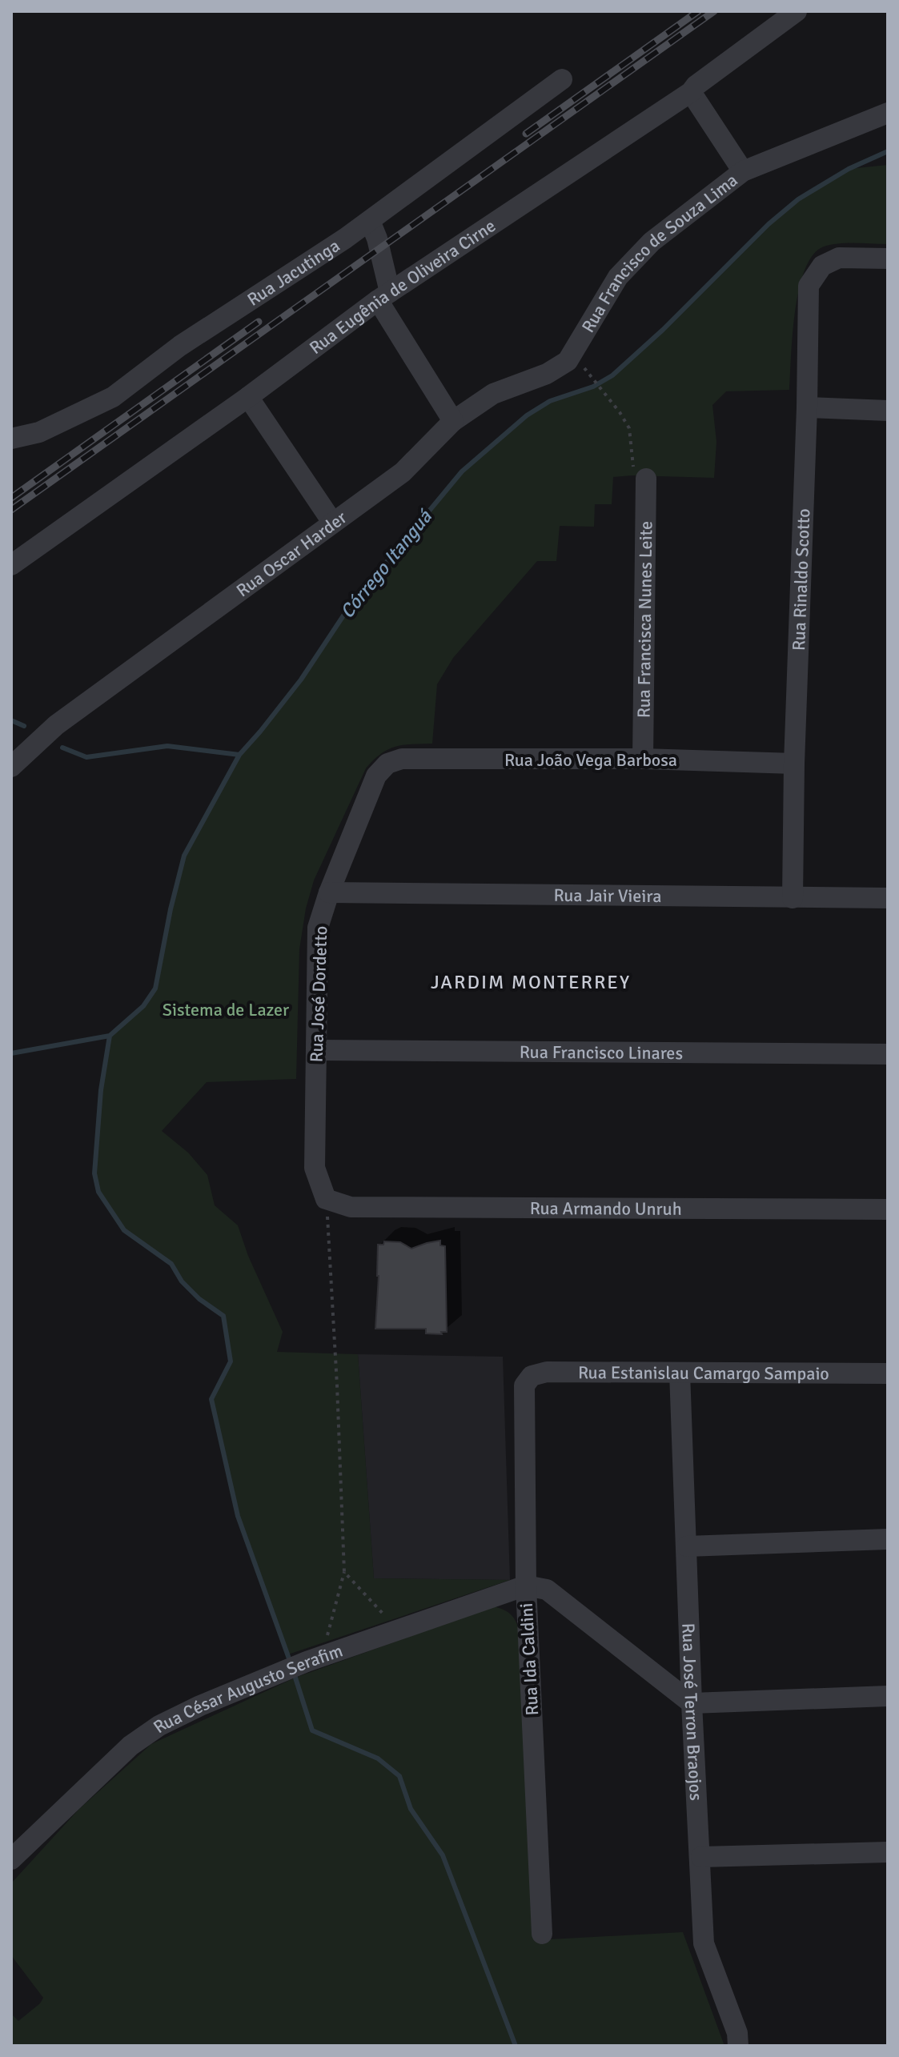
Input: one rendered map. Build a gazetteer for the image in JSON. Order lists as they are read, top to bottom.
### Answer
{
  "streets": {
    "street": [
      "Rua Francisco de Souza Lima",
      "Rua Jacutinga",
      "Rua Eugênia de Oliveira Cirne",
      "Rua Oscar Harder",
      "Rua Rinaldo Scotto",
      "Rua Francisca Nunes Leite",
      "Rua João Vega Barbosa",
      "Rua Jair Vieira",
      "Rua José Dordetto",
      "Rua Francisco Linares",
      "Rua Armando Unruh",
      "Rua Estanislau Camargo Sampaio",
      "Rua Ida Caldini",
      "Rua César Augusto Serafim",
      "Rua José Terron Braojos"
    ]
  },
  "crossings": [
    ["Rua Francisco de Souza Lima", "Rua Oscar Harder"],
    ["Rua Rinaldo Scotto", "Rua João Vega Barbosa"],
    ["Rua Rinaldo Scotto", "Rua Jair Vieira"],
    ["Rua Francisca Nunes Leite", "Rua João Vega Barbosa"],
    ["Rua João Vega Barbosa", "Rua José Dordetto"],
    ["Rua Jair Vieira", "Rua José Dordetto"],
    ["Rua José Dordetto", "Rua Francisco Linares"],
    ["Rua José Dordetto", "Rua Armando Unruh"],
    ["Rua Estanislau Camargo Sampaio", "Rua Ida Caldini"],
    ["Rua Estanislau Camargo Sampaio", "Rua José Terron Braojos"],
    ["Rua Ida Caldini", "Rua César Augusto Serafim"]
  ],
  "districts": ["JARDIM MONTERREY"],
  "water": ["Córrego Itanguá"],
  "parks": ["Sistema de Lazer"]
}
